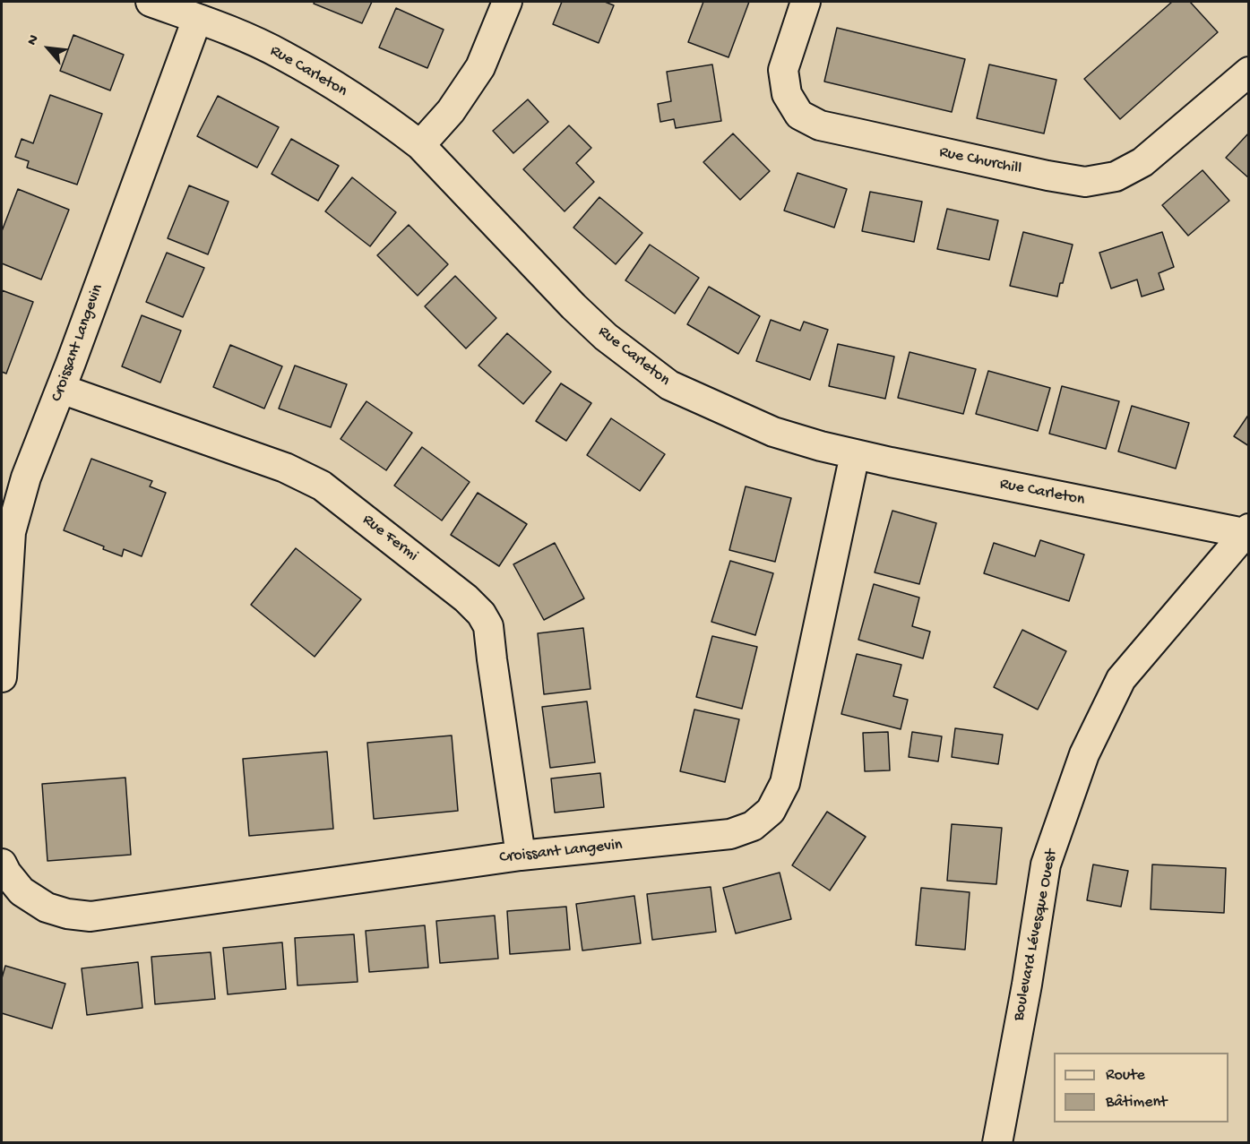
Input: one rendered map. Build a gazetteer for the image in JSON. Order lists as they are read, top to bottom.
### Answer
{
  "streets": {
    "street": [
      "Rue Carleton",
      "Rue Churchill",
      "Croissant Langevin",
      "Rue Fermi",
      "Boulevard Lévesque Ouest"
    ]
  },
  "crossings": [
    ["Rue Carleton", "Croissant Langevin"],
    ["Rue Carleton", "Boulevard Lévesque Ouest"],
    ["Croissant Langevin", "Rue Fermi"]
  ],
  "legend": ["Route", "Bâtiment"],
  "north": "top left"
}
